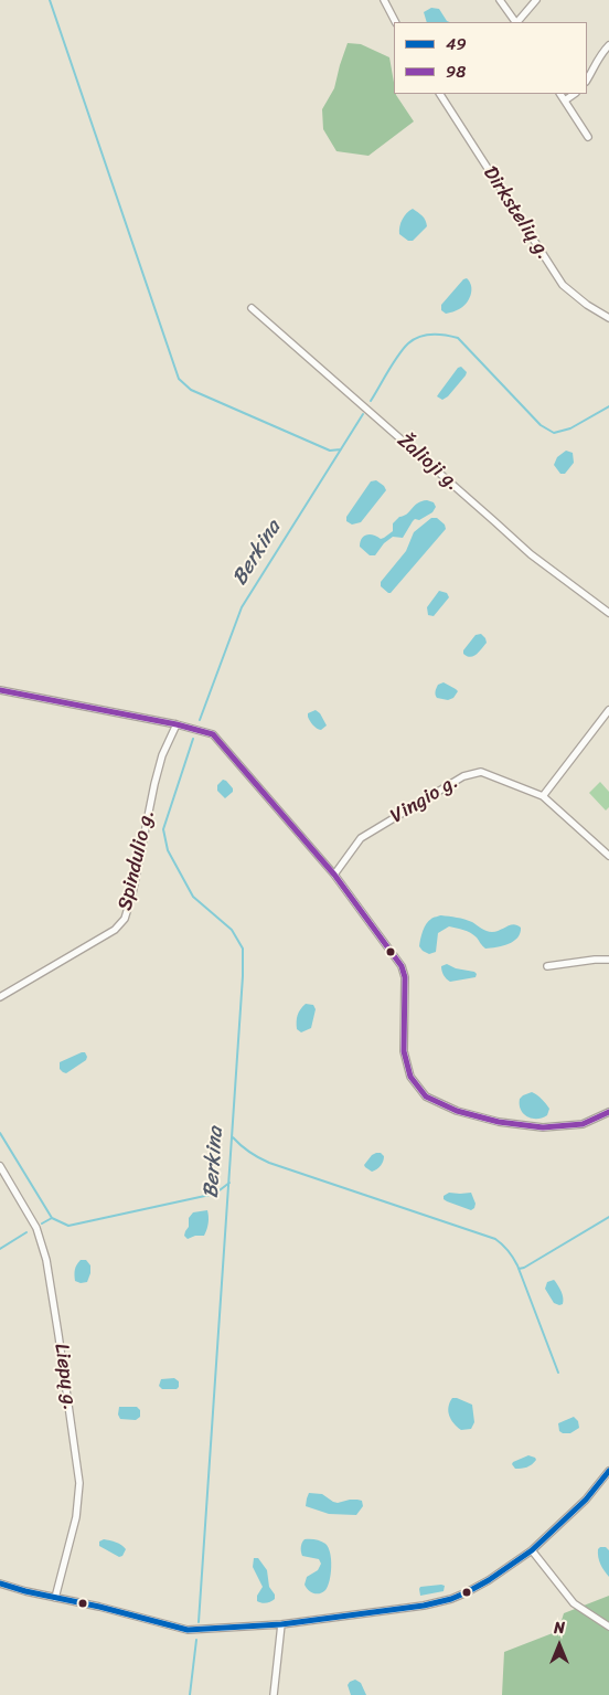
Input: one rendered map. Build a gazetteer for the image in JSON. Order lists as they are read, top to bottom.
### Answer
{
  "streets": {
    "street": [
      "Dirkstelių g.",
      "Žalioji g.",
      "Vingio g.",
      "Spindulio g.",
      "Liepų g."
    ]
  },
  "water": ["Berkina"],
  "lines": ["transit line 98", "transit line 49"],
  "legend": ["49", "98"],
  "north": "top"
}
